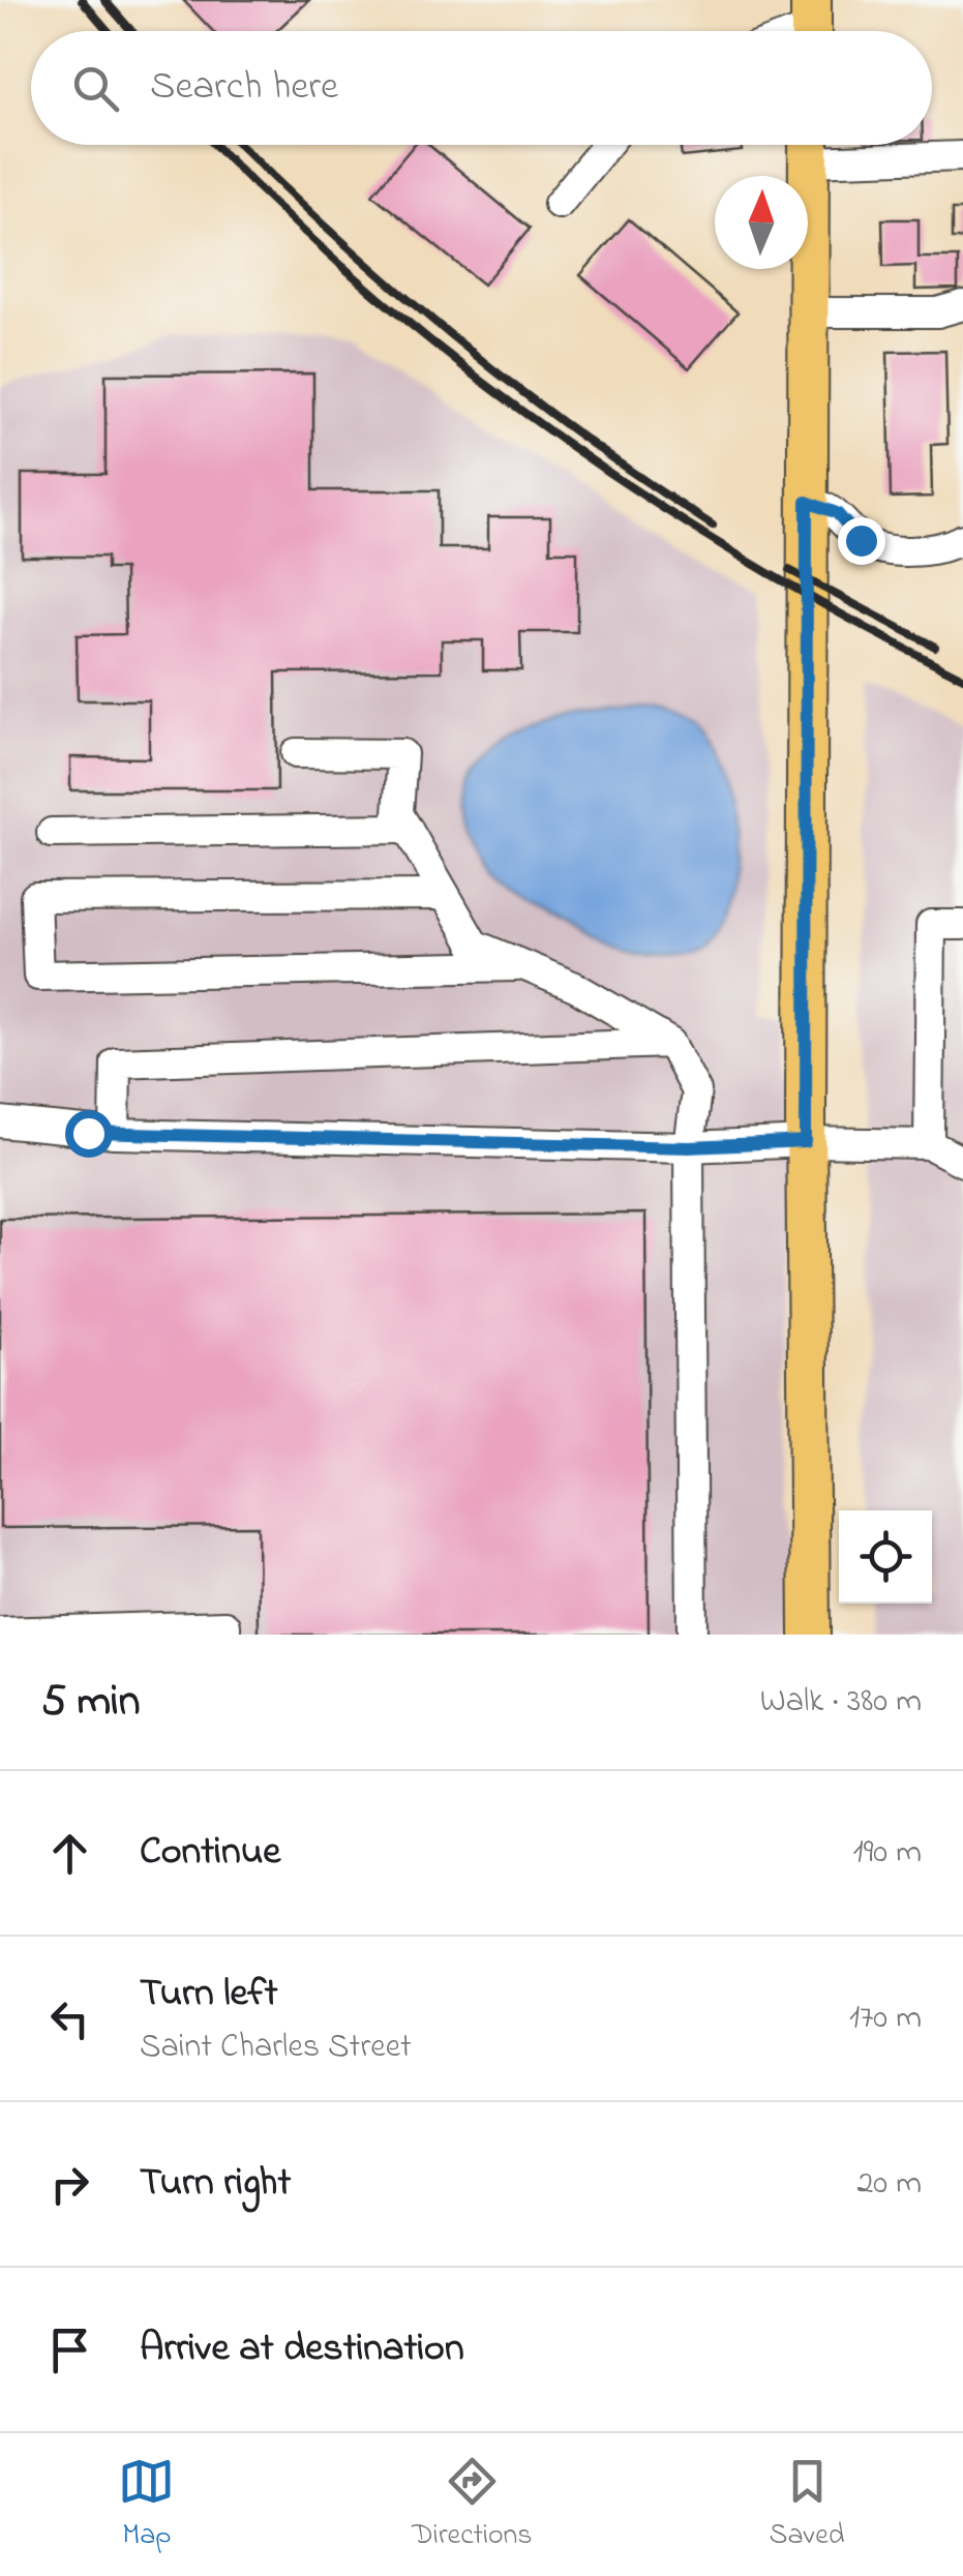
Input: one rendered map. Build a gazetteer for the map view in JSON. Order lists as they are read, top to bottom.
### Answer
{
  "north": "top",
  "page": {
    "search": "Search here",
    "heading": ["5 min", "Walk · 380 m"],
    "list": [
      ["Continue", "190 m"],
      ["Turn left", "Saint Charles Street", "170 m"],
      ["Turn right", "20 m"],
      "Arrive at destination"
    ],
    "nav": ["Map", "Directions", "Saved"]
  }
}
